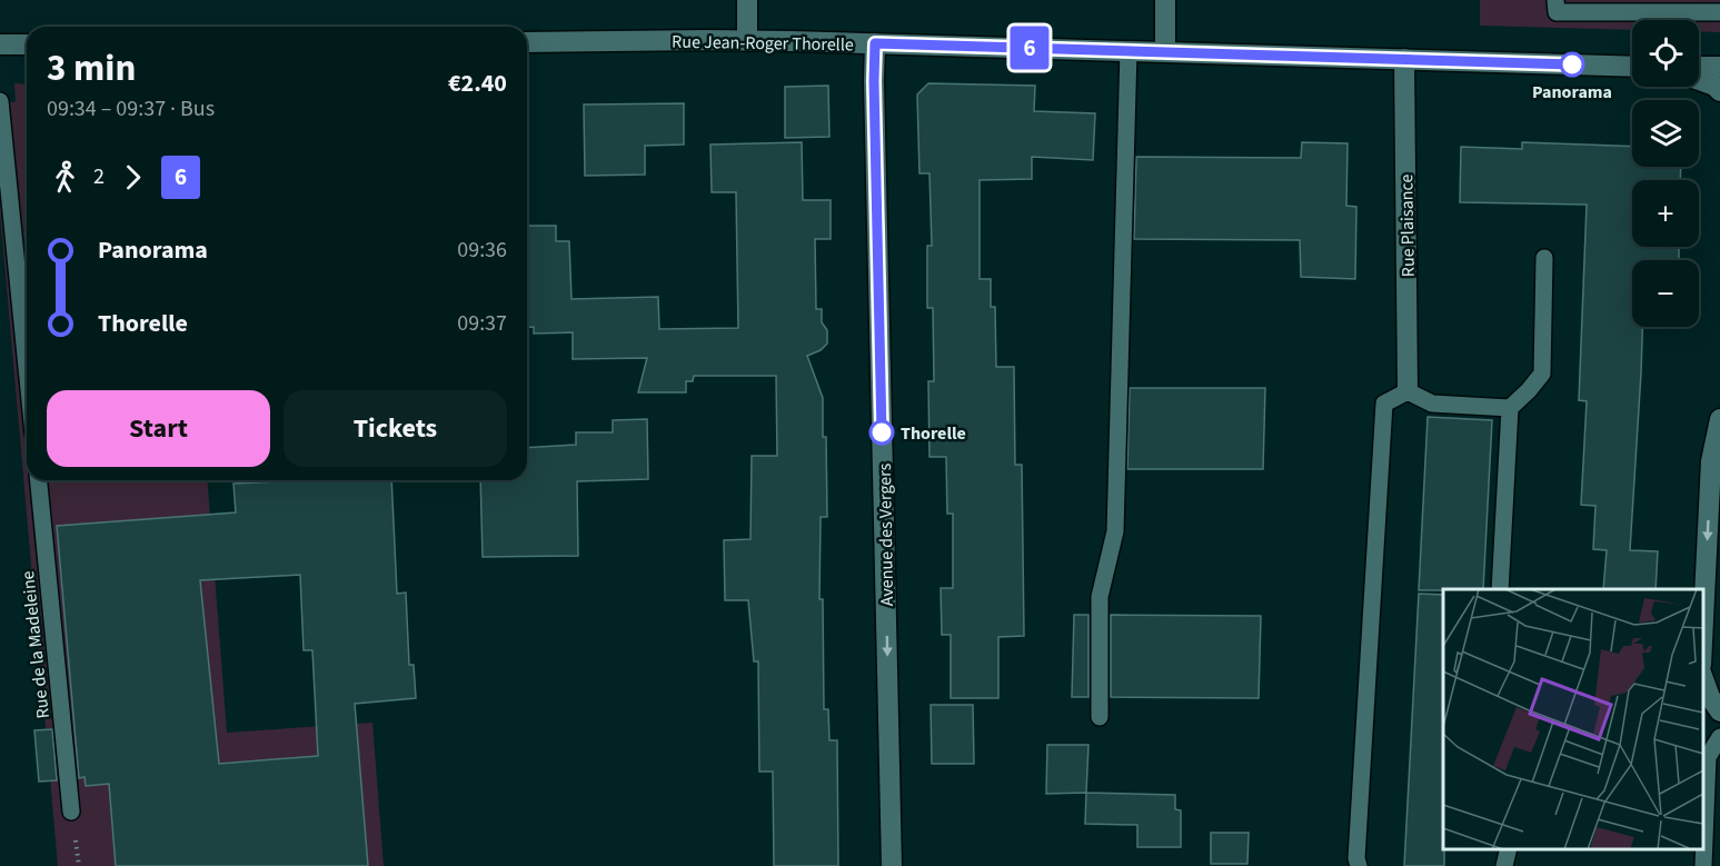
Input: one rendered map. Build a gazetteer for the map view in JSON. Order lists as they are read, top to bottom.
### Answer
{
  "streets": {
    "street": ["Rue Jean-Roger Thorelle", "Rue Plaisance", "Avenue des Vergers"],
    "lane": ["Rue de la Madeleine"]
  },
  "crossings": [
    ["Rue Jean-Roger Thorelle", "Rue Plaisance"],
    ["Rue Jean-Roger Thorelle", "Avenue des Vergers"]
  ],
  "one_way": ["Avenue des Vergers"],
  "places": ["Panorama", "Thorelle"],
  "lines": ["bus line 6"],
  "page": {
    "on_map": "6",
    "map_buttons": ["+", "−"],
    "heading": ["3 min", "09:34 – 09:37 · Bus", "€2.40"],
    "legs": ["2", "6"],
    "list": [
      {
        "name": "Panorama",
        "value": "09:36"
      },
      {
        "name": "Thorelle",
        "value": "09:37"
      }
    ],
    "buttons": ["Start", "Tickets"]
  }
}
